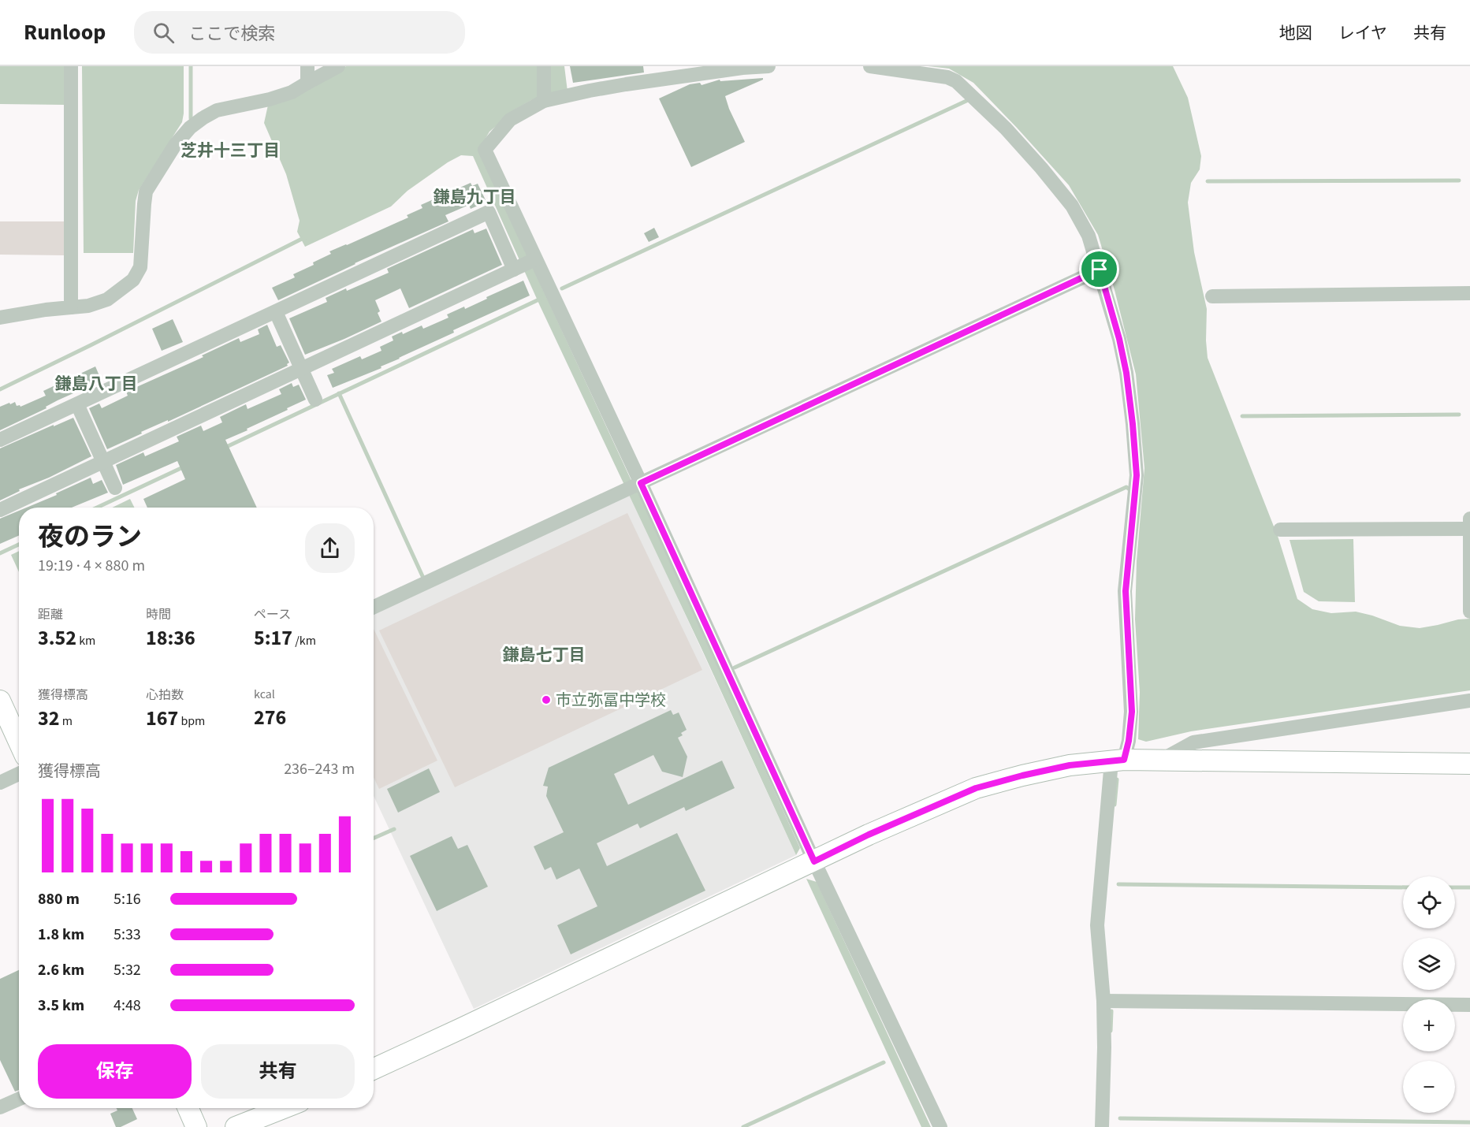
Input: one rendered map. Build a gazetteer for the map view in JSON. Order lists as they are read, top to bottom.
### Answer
{
  "districts": [
    "芝井十三丁目",
    "鎌島九丁目",
    "鎌島八丁目",
    "鎌島七丁目"
  ],
  "places": ["市立弥冨中学校"],
  "page": {
    "header": "Runloop",
    "search": "ここで検索",
    "nav": ["地図", "レイヤ", "共有"],
    "heading": ["夜のラン", "19:19 · 4 × 880 m"],
    "stats": [
      ["距離", "3.52 km"],
      ["時間", "18:36"],
      ["ペース", "5:17 /km"],
      ["獲得標高", "32 m"],
      ["心拍数", "167 bpm"],
      ["kcal", "276"]
    ],
    "chart": ["獲得標高", "236–243 m"],
    "map_buttons": ["+", "−"],
    "list": [
      {
        "name": "880 m",
        "note": "5:16"
      },
      {
        "name": "1.8 km",
        "note": "5:33"
      },
      {
        "name": "2.6 km",
        "note": "5:32"
      },
      {
        "name": "3.5 km",
        "note": "4:48"
      }
    ],
    "buttons": ["保存", "共有"]
  }
}
